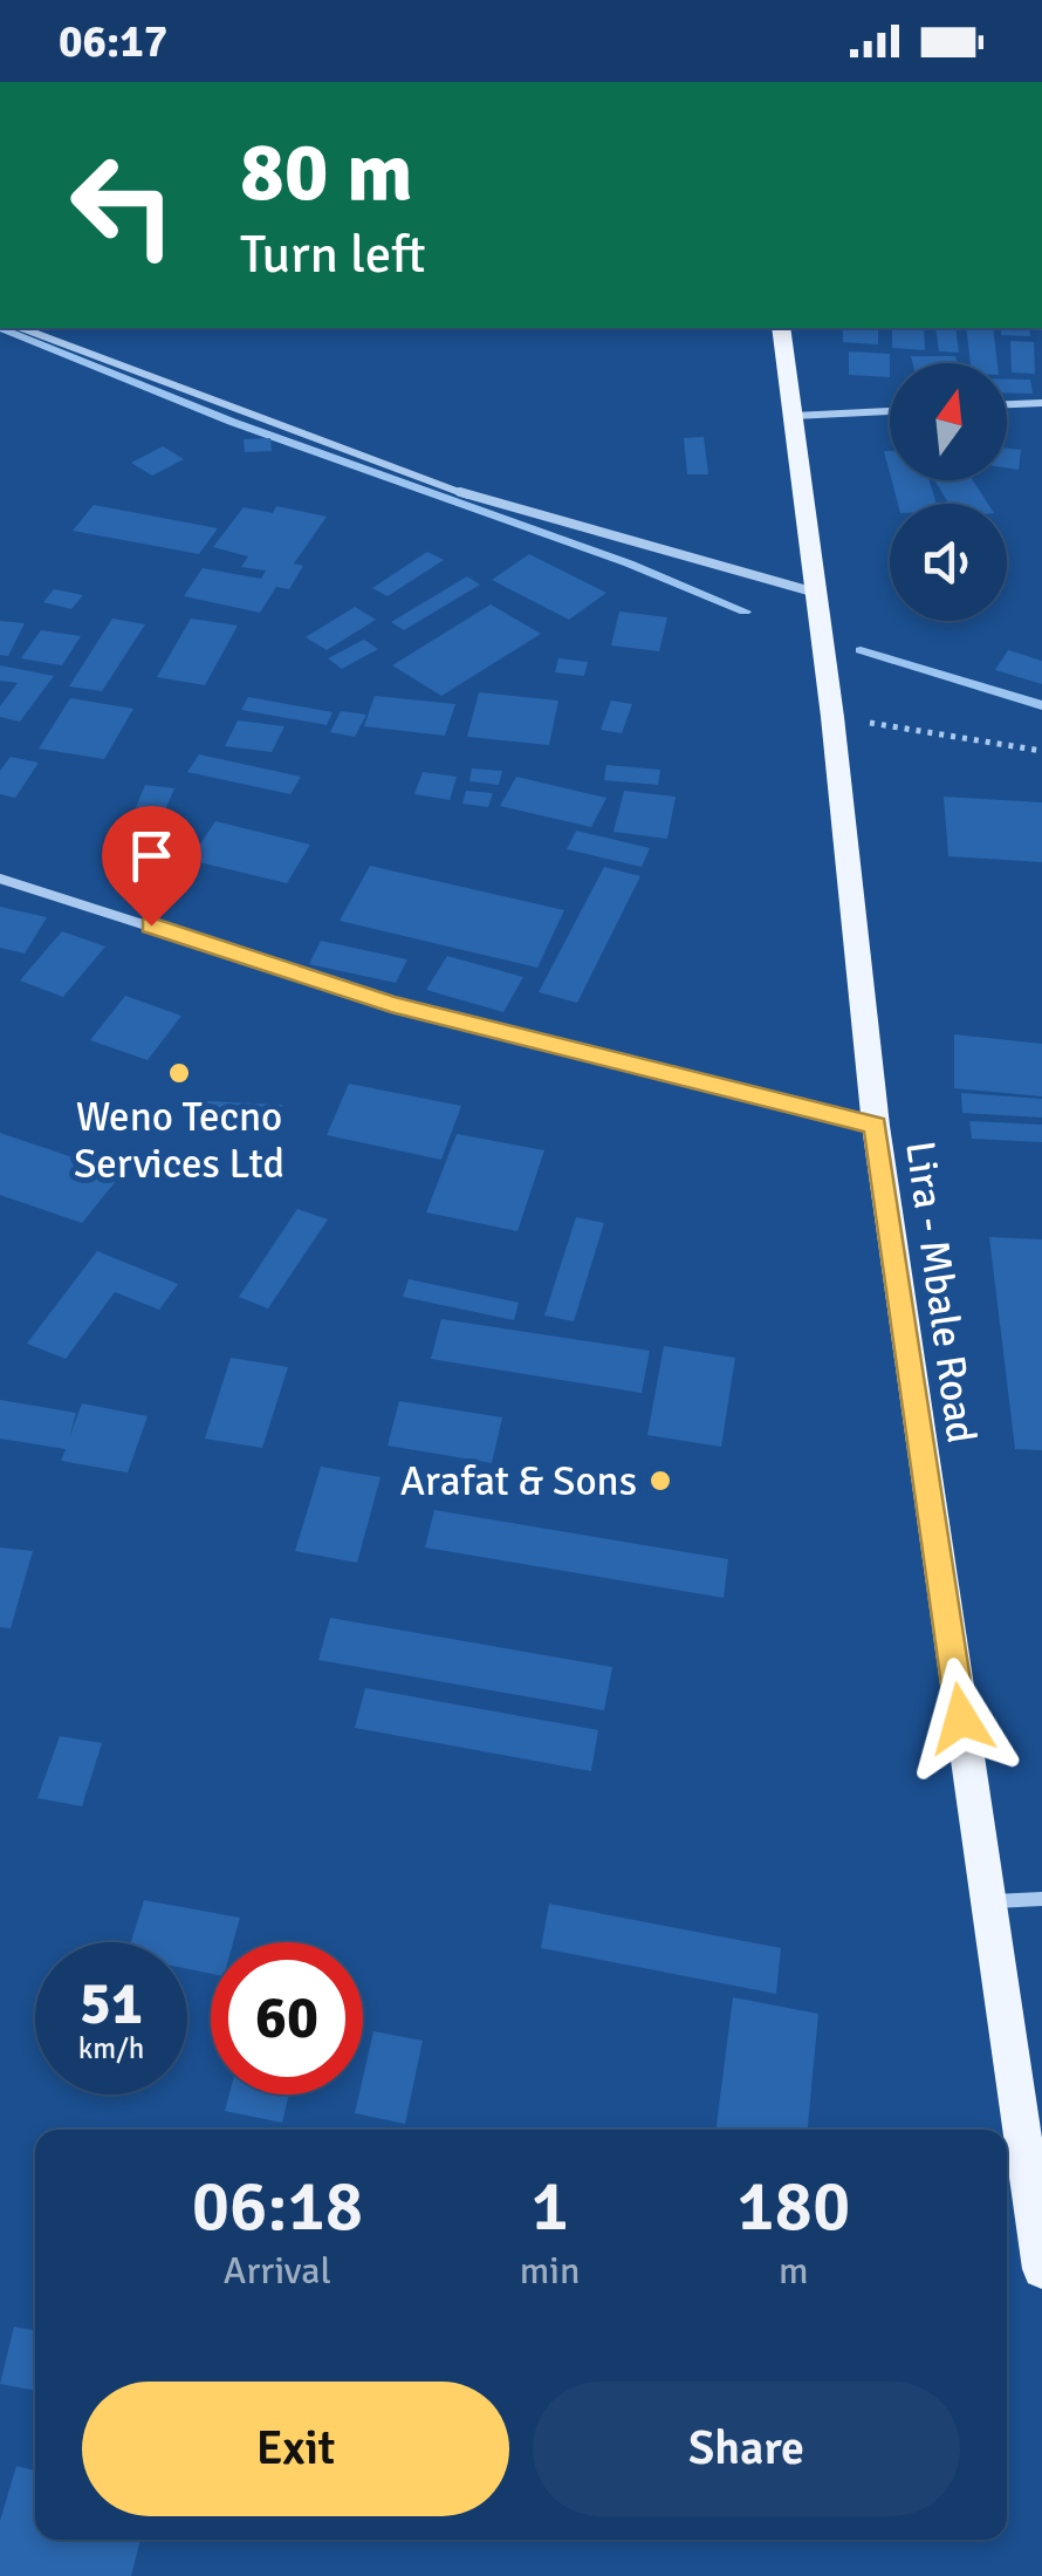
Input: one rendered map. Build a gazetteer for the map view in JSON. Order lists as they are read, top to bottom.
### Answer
{
  "streets": {
    "main road": ["Lira - Mbale Road"]
  },
  "places": ["Weno Tecno Services Ltd", "Arafat & Sons"],
  "north": "top",
  "page": {
    "status": "06:17",
    "turn": ["80 m", "Turn left"],
    "speed": "51 km/h",
    "limit": "60",
    "eta": [
      "06:18",
      "Arrival",
      "1",
      "min",
      "180",
      "m"
    ],
    "buttons": ["Exit", "Share"]
  }
}
